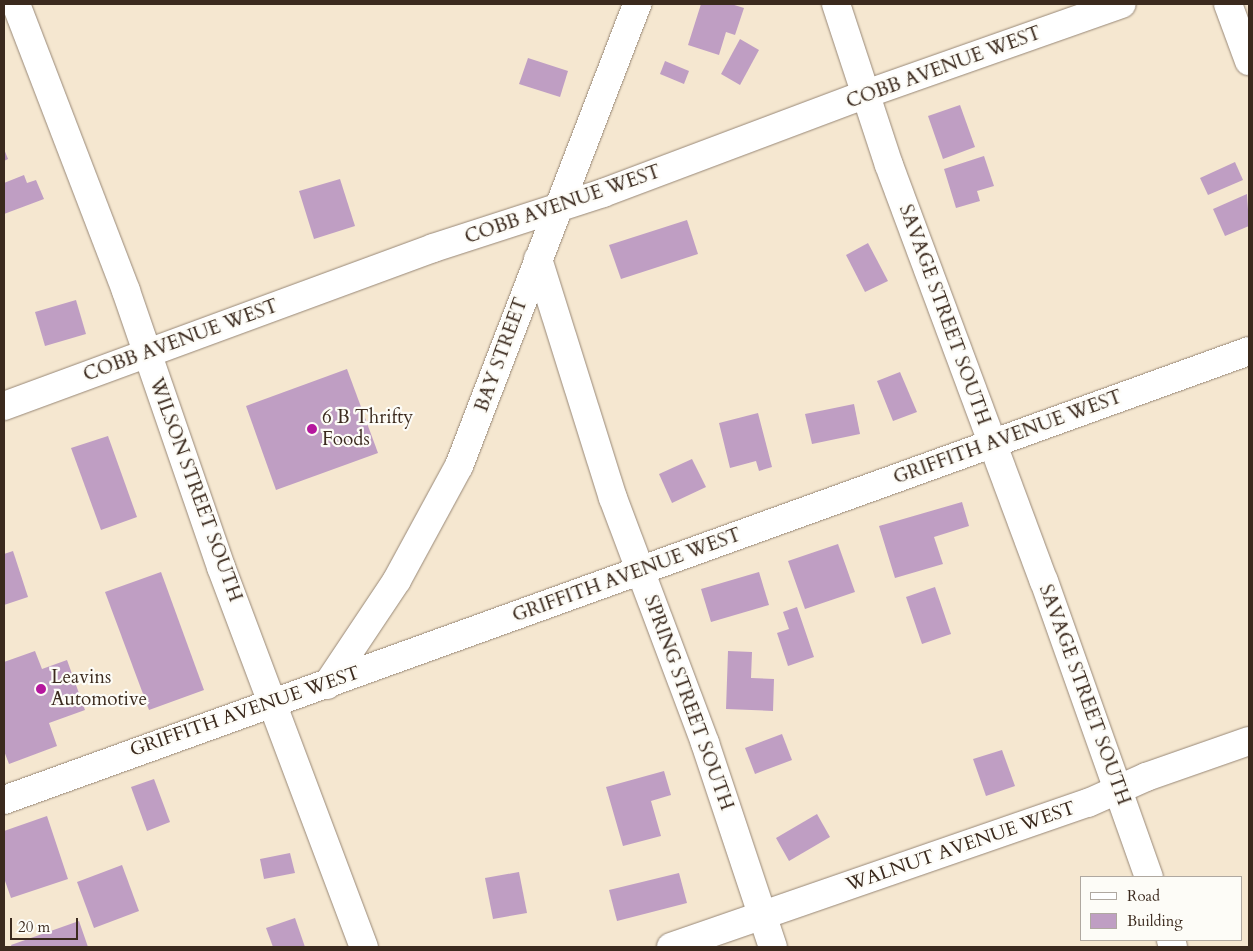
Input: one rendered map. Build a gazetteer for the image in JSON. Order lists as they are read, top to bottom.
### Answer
{
  "streets": {
    "street": [
      "COBB AVENUE WEST",
      "SAVAGE STREET SOUTH",
      "BAY STREET",
      "GRIFFITH AVENUE WEST",
      "WILSON STREET SOUTH",
      "SPRING STREET SOUTH",
      "WALNUT AVENUE WEST"
    ]
  },
  "crossings": [
    ["COBB AVENUE WEST", "SAVAGE STREET SOUTH"],
    ["COBB AVENUE WEST", "BAY STREET"],
    ["COBB AVENUE WEST", "WILSON STREET SOUTH"],
    ["SAVAGE STREET SOUTH", "GRIFFITH AVENUE WEST"],
    ["SAVAGE STREET SOUTH", "WALNUT AVENUE WEST"],
    ["BAY STREET", "GRIFFITH AVENUE WEST"],
    ["BAY STREET", "SPRING STREET SOUTH"],
    ["GRIFFITH AVENUE WEST", "WILSON STREET SOUTH"],
    ["GRIFFITH AVENUE WEST", "SPRING STREET SOUTH"],
    ["SPRING STREET SOUTH", "WALNUT AVENUE WEST"]
  ],
  "places": ["6 B Thrifty Foods", "Leavins Automotive"],
  "legend": ["Road", "Building"],
  "scale_bar": "20 m"
}
